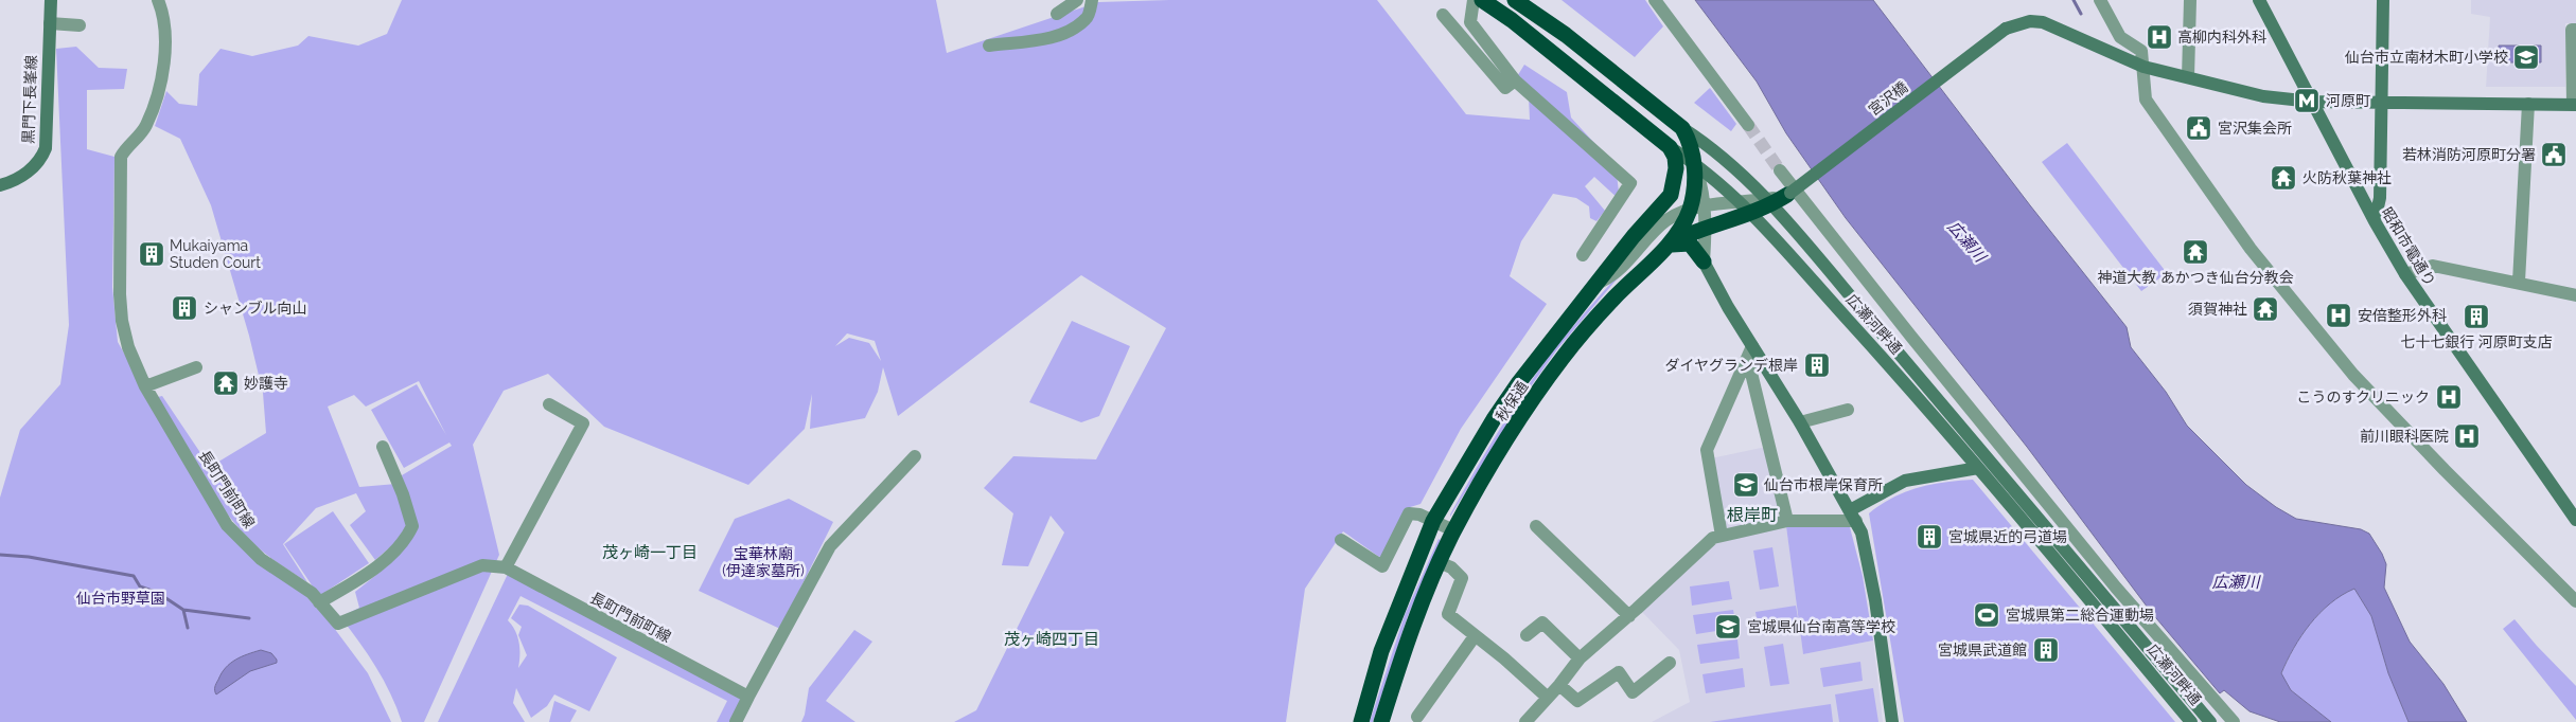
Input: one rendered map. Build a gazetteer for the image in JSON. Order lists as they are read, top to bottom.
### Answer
{
  "streets": {
    "highway": ["広瀬河畔通", "秋保通"],
    "street": [
      "宮沢橋",
      "黒門下長峯線",
      "昭和市電通り",
      "長町門前町線"
    ]
  },
  "crossings": [
    ["広瀬河畔通", "秋保通"]
  ],
  "districts": ["根岸町", "茂ヶ崎一丁目", "茂ヶ崎四丁目"],
  "water": ["広瀬川"],
  "parks": ["宝華林廟 (伊達家墓所)", "仙台市野草園"],
  "places": {
    "hospital": [
      "高柳内科外科",
      "安倍整形外科",
      "こうのすクリニック",
      "前川眼科医院"
    ],
    "school or university": ["仙台市立南材木町小学校", "仙台市根岸保育所", "宮城県仙台南高等学校"],
    "metro station": ["河原町"],
    "public building": ["宮沢集会所", "若林消防河原町分署"],
    "temple": [
      "火防秋葉神社",
      "神道大教 あかつき仙台分教会",
      "須賀神社",
      "妙護寺"
    ],
    "building": [
      "Mukaiyama Studen Court",
      "シャンブル向山",
      "七十七銀行 河原町支店",
      "ダイヤグランデ根岸",
      "宮城県近的弓道場",
      "宮城県武道館"
    ],
    "sports": ["宮城県第二総合運動場"]
  }
}
